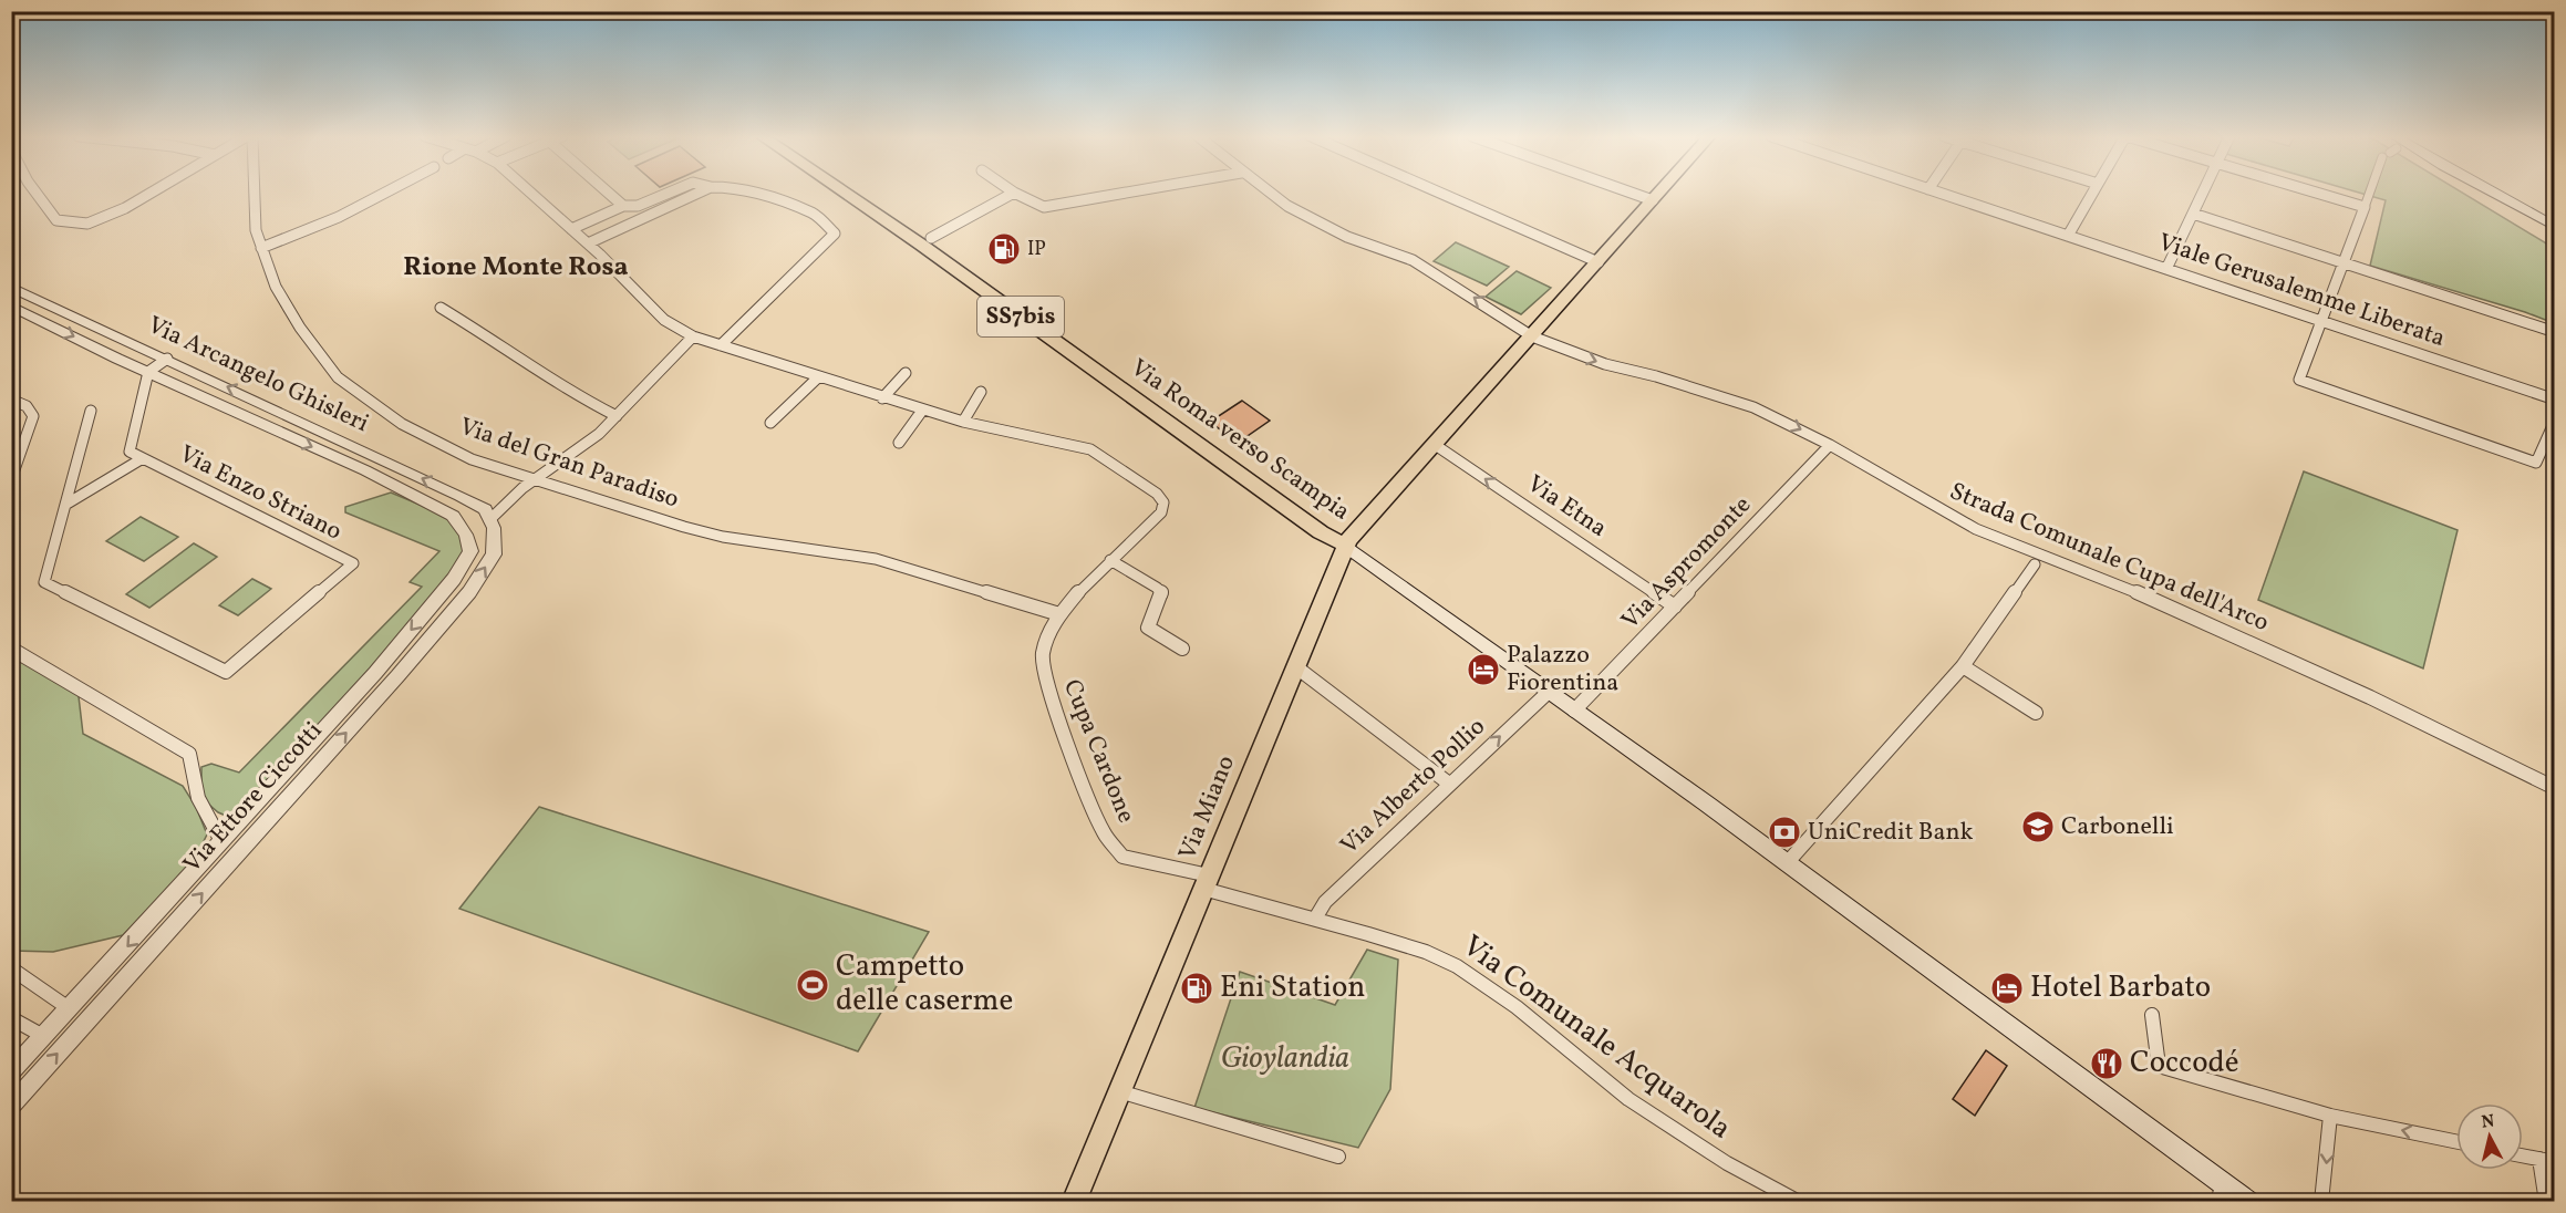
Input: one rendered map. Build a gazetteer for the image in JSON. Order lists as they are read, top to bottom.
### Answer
{
  "streets": {
    "main road": ["SS7bis", "Via Roma verso Scampia", "Via Miano"],
    "street": [
      "Viale Gerusalemme Liberata",
      "Via Arcangelo Ghisleri",
      "Via del Gran Paradiso",
      "Via Enzo Striano",
      "Via Etna",
      "Strada Comunale Cupa dell'Arco",
      "Via Aspromonte",
      "Cupa Cardone",
      "Via Alberto Pollio",
      "Via Ettore Ciccotti",
      "Via Comunale Acquarola"
    ]
  },
  "crossings": [
    ["Via Arcangelo Ghisleri", "Via Enzo Striano"],
    ["Via Arcangelo Ghisleri", "Via Ettore Ciccotti"],
    ["Via Roma verso Scampia", "Via Miano"],
    ["Via del Gran Paradiso", "Cupa Cardone"],
    ["Via Etna", "Via Aspromonte"],
    ["Via Etna", "Via Miano"],
    ["Strada Comunale Cupa dell'Arco", "Via Aspromonte"],
    ["Strada Comunale Cupa dell'Arco", "Via Miano"],
    ["Cupa Cardone", "Via Miano"],
    ["Cupa Cardone", "Via Comunale Acquarola"],
    ["Via Alberto Pollio", "Via Comunale Acquarola"],
    ["Via Miano", "Via Comunale Acquarola"]
  ],
  "one_way": ["Via Etna", "Via Alberto Pollio"],
  "districts": ["Rione Monte Rosa"],
  "parks": ["Gioylandia"],
  "places": {
    "fuel station": ["IP", "Eni Station"],
    "hotel": ["Palazzo Fiorentina", "Hotel Barbato"],
    "school or university": ["Carbonelli"],
    "bank": ["UniCredit Bank"],
    "sports": ["Campetto delle caserme"],
    "restaurant": ["Coccodé"]
  },
  "north": "top"
}
